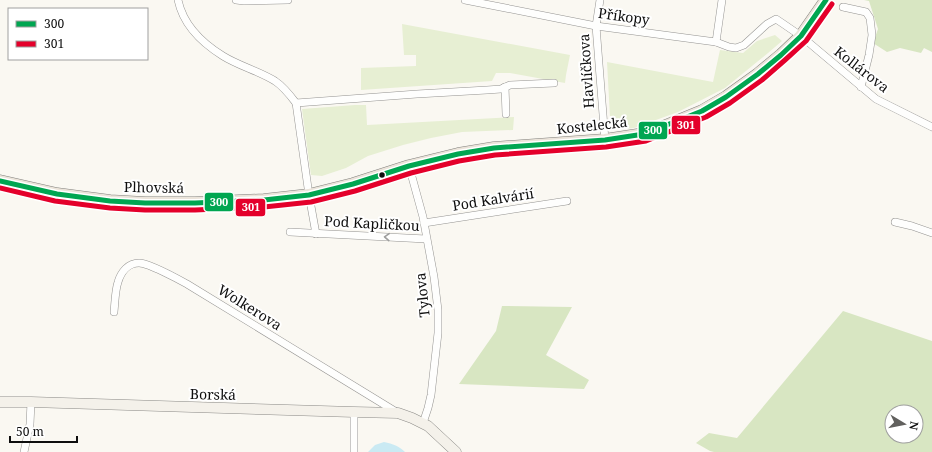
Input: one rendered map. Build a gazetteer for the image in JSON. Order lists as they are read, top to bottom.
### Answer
{
  "streets": {
    "main road": ["Kostelecká", "Plhovská"],
    "street": [
      "Příkopy",
      "Kollárova",
      "Havlíčkova",
      "Pod Kalvárií",
      "Pod Kapličkou",
      "Tylova",
      "Wolkerova",
      "Borská"
    ]
  },
  "crossings": [
    ["Příkopy", "Kollárova"],
    ["Příkopy", "Havlíčkova"],
    ["Příkopy", "Kostelecká"],
    ["Kollárova", "Kostelecká"],
    ["Havlíčkova", "Kostelecká"],
    ["Kostelecká", "Plhovská"],
    ["Kostelecká", "Pod Kapličkou"],
    ["Kostelecká", "Tylova"],
    ["Plhovská", "Pod Kapličkou"],
    ["Pod Kalvárií", "Tylova"],
    ["Pod Kapličkou", "Tylova"],
    ["Tylova", "Borská"],
    ["Wolkerova", "Borská"]
  ],
  "one_way": ["Pod Kapličkou"],
  "lines": ["transit line 300", "transit line 301"],
  "legend": ["300", "301"],
  "scale_bar": "50 m",
  "north": "right"
}
